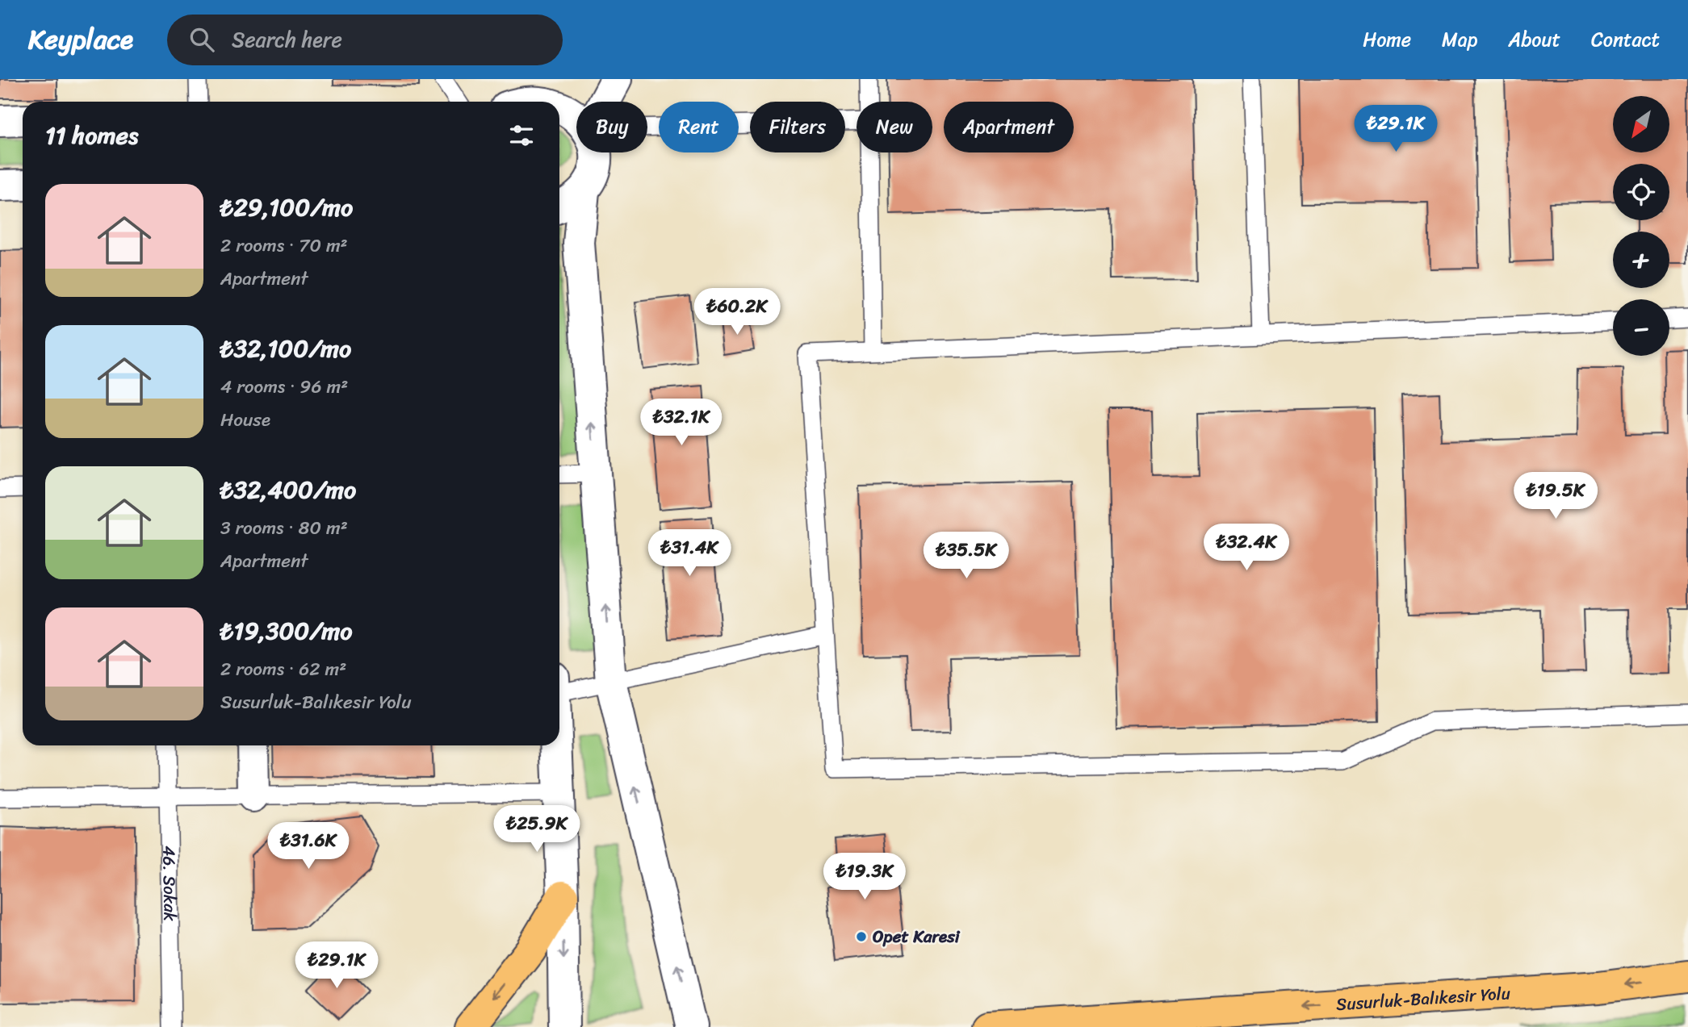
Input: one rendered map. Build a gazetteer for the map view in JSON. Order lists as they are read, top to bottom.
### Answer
{
  "streets": {
    "highway": ["Susurluk-Balıkesir Yolu"],
    "lane": ["46. Sokak"]
  },
  "one_way": ["Susurluk-Balıkesir Yolu"],
  "places": ["Opet Karesi"],
  "north": "bottom left",
  "page": {
    "header": "Keyplace",
    "search": "Search here",
    "nav": [
      "Home",
      "Map",
      "About",
      "Contact"
    ],
    "map_buttons": ["+", "−"],
    "chip": [
      "Buy",
      "Rent",
      "Filters",
      "New",
      "Apartment"
    ],
    "heading": "11 homes",
    "price": [
      "₺29.1K",
      "₺60.2K",
      "₺32.1K",
      "₺19.5K",
      "₺32.4K",
      "₺31.4K",
      "₺35.5K",
      "₺25.9K",
      "₺31.6K",
      "₺19.3K",
      "₺29.1K"
    ],
    "list": [
      {
        "name": "₺29,100/mo",
        "note": "2 rooms · 70 m² · Apartment"
      },
      {
        "name": "₺32,100/mo",
        "note": "4 rooms · 96 m² · House"
      },
      {
        "name": "₺32,400/mo",
        "note": "3 rooms · 80 m² · Apartment"
      },
      {
        "name": "₺19,300/mo",
        "note": "2 rooms · 62 m² · Susurluk-Balıkesir Yolu"
      }
    ]
  }
}
